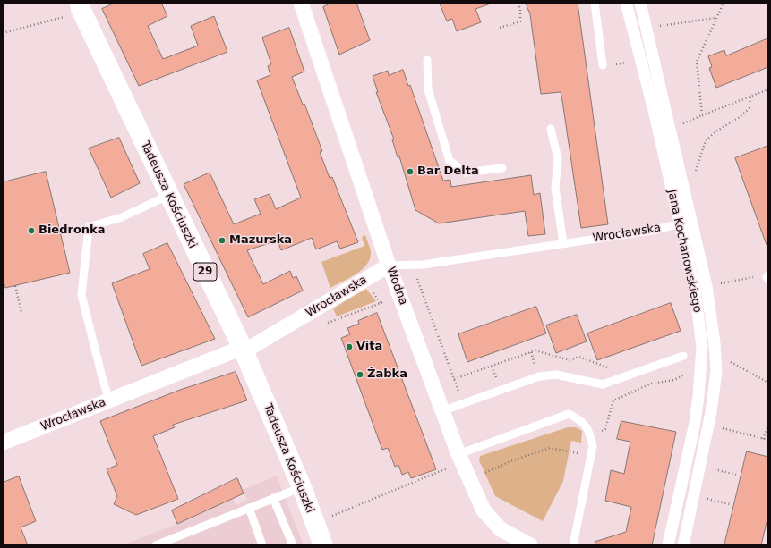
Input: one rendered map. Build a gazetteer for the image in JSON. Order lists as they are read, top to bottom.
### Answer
{
  "streets": {
    "main road": ["Tadeusza Kościuszki", "29"],
    "street": ["Wrocławska", "Jana Kochanowskiego", "Wodna"]
  },
  "crossings": [
    ["Tadeusza Kościuszki", "Wrocławska"],
    ["Wrocławska", "Jana Kochanowskiego"],
    ["Wrocławska", "Wodna"]
  ],
  "places": [
    "Bar Delta",
    "Biedronka",
    "Mazurska",
    "Vita",
    "Żabka"
  ]
}
